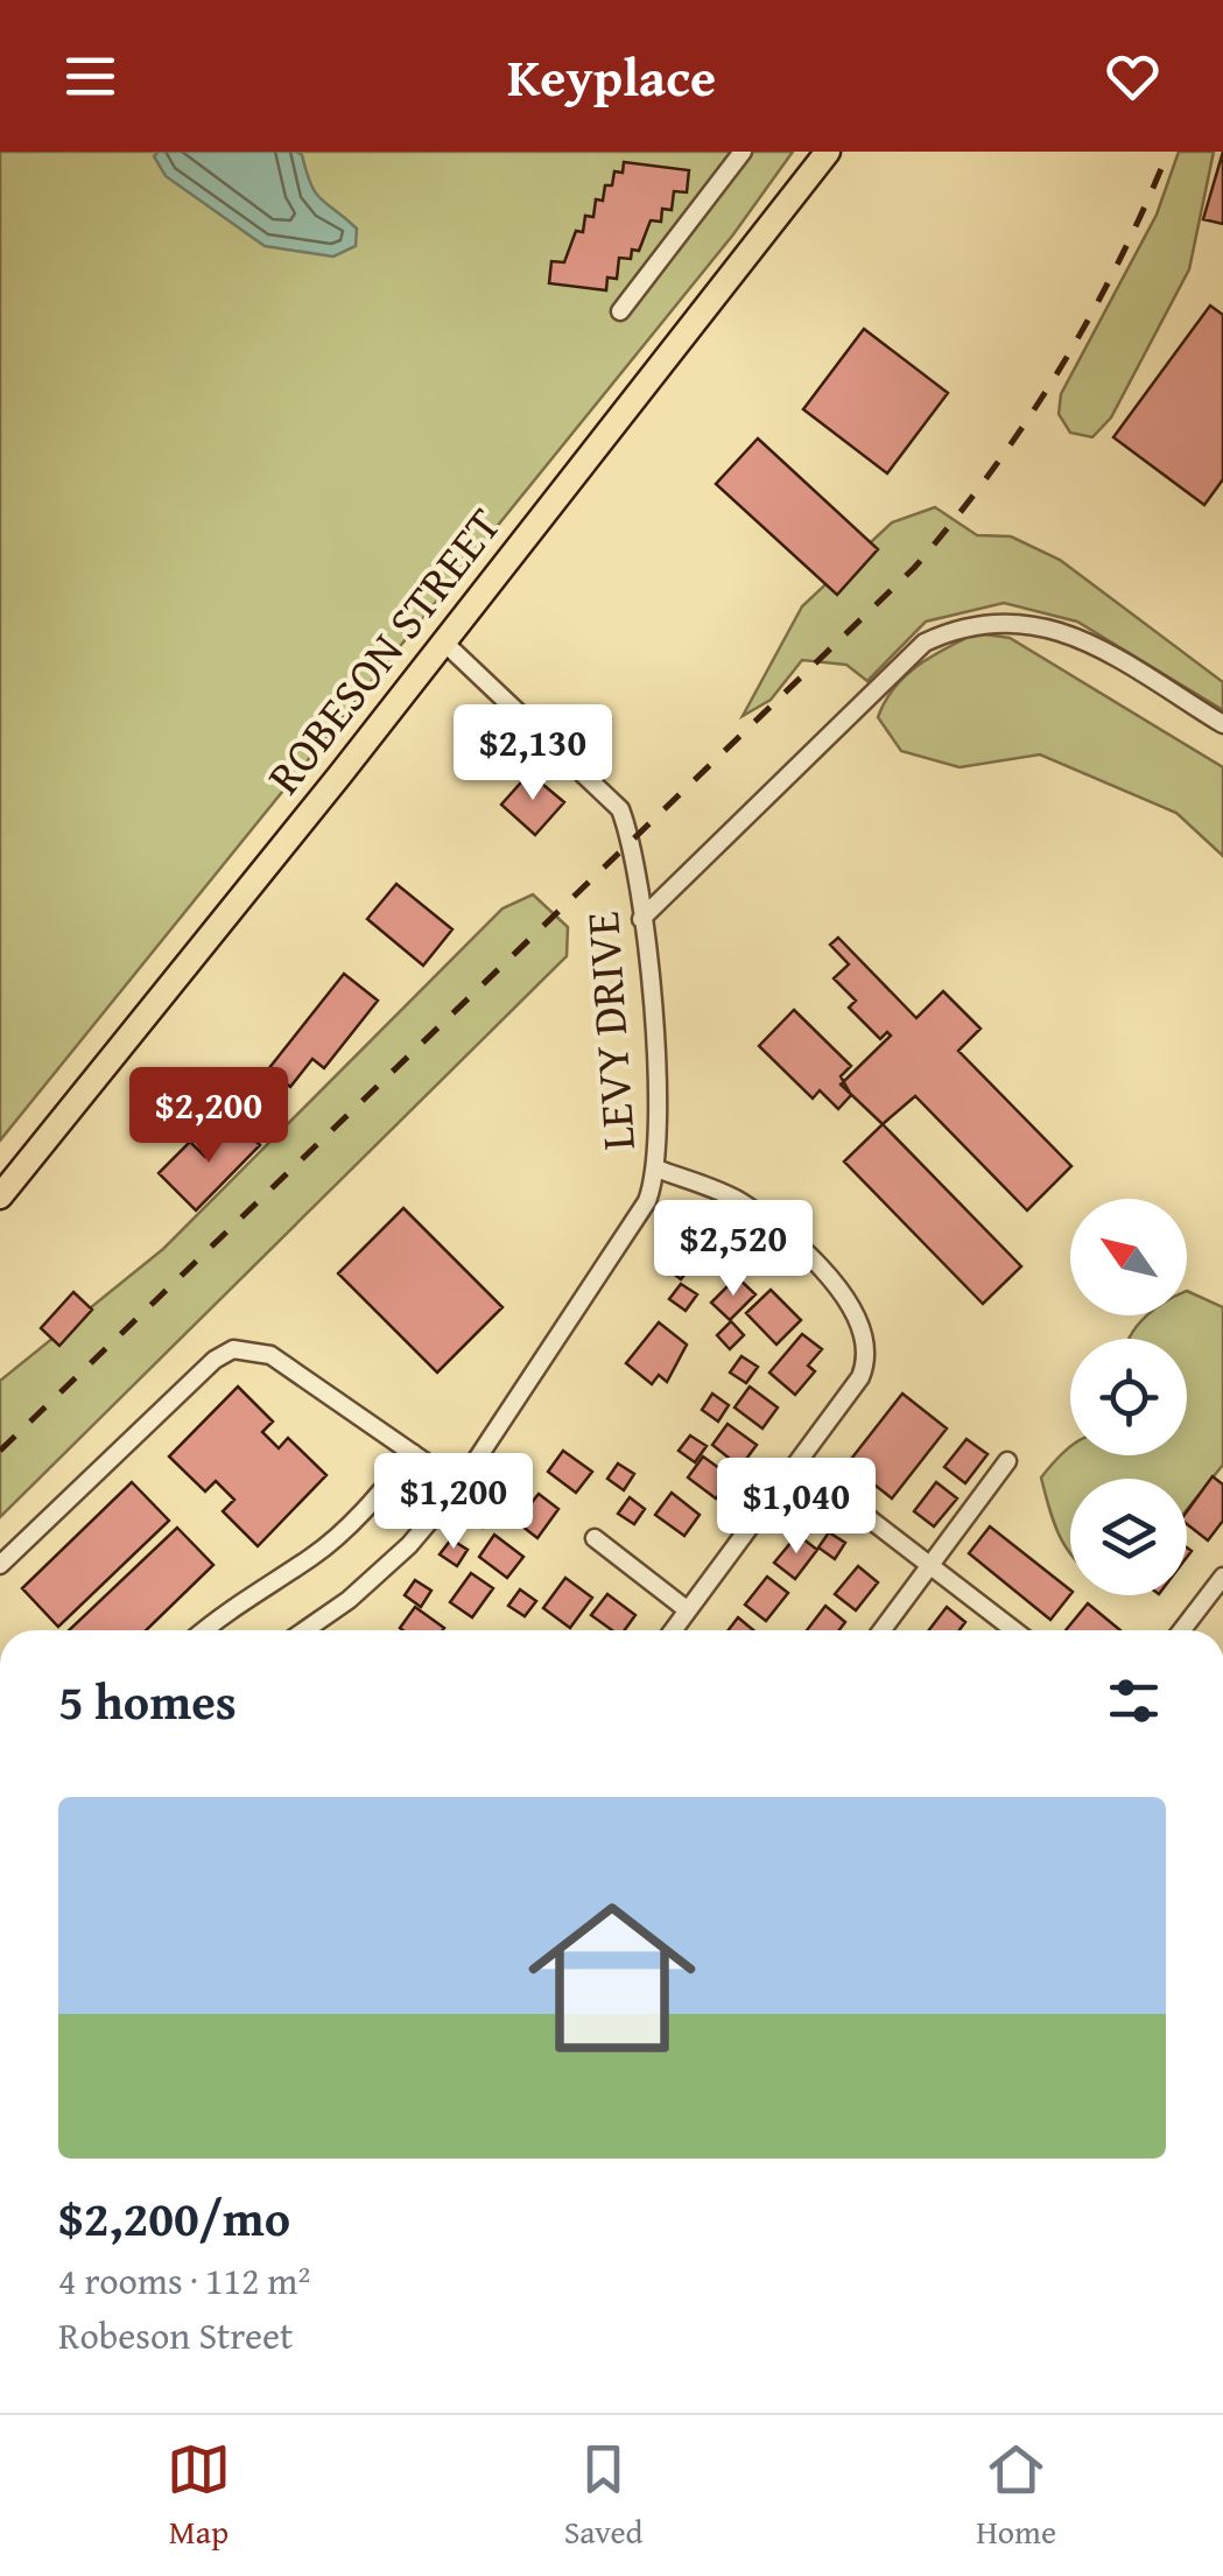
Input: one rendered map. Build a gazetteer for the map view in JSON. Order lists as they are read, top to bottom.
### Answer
{
  "streets": {
    "main road": ["ROBESON STREET"],
    "street": ["LEVY DRIVE"]
  },
  "crossings": [
    ["ROBESON STREET", "LEVY DRIVE"]
  ],
  "north": "top left",
  "page": {
    "header": "Keyplace",
    "price": [
      "$2,130",
      "$2,200",
      "$2,520",
      "$1,200",
      "$1,040"
    ],
    "heading": "5 homes",
    "list": [
      {
        "name": "$2,200/mo",
        "note": "4 rooms · 112 m² · Robeson Street"
      }
    ],
    "tabs": ["Map", "Saved", "Home"]
  }
}
